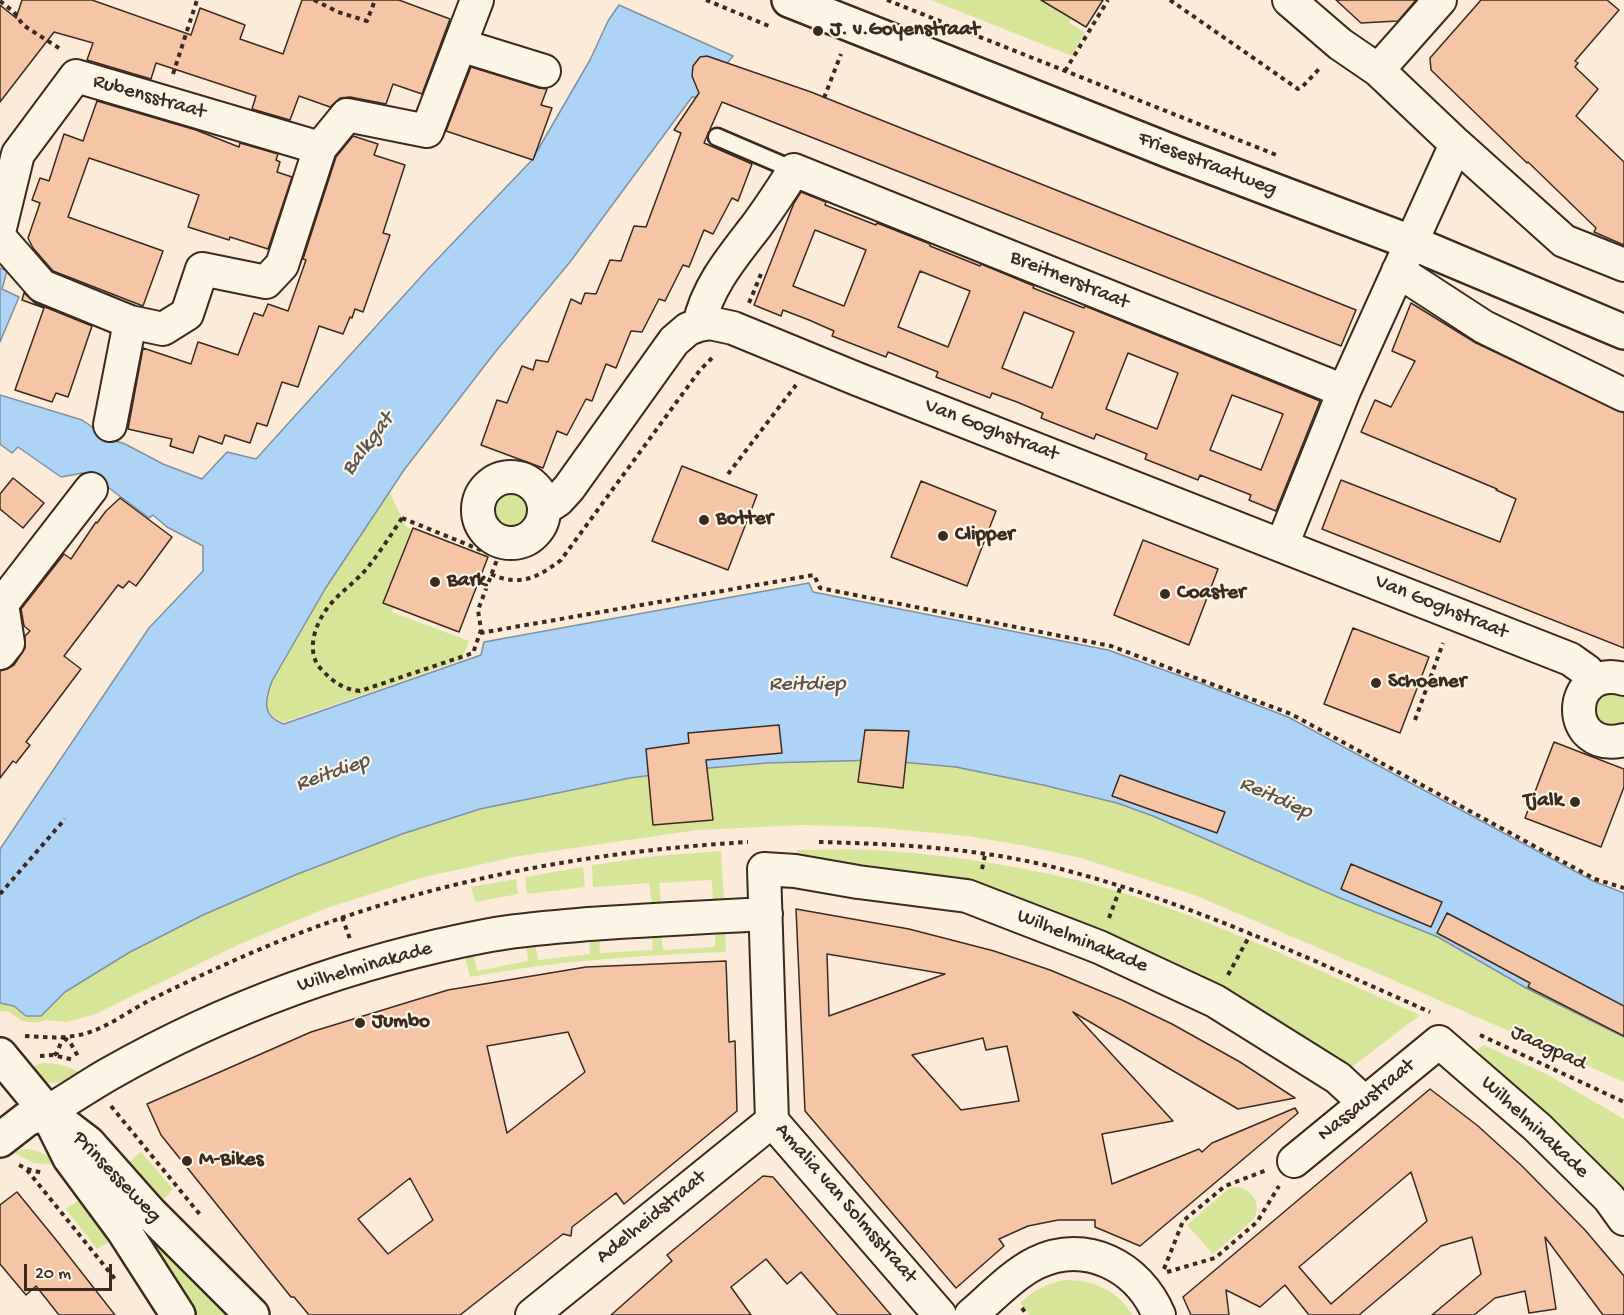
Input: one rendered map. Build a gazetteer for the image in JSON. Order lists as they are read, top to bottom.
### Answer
{
  "streets": {
    "main road": ["Friesestraatweg", "Wilhelminakade", "Prinsesseweg"],
    "street": [
      "Rubensstraat",
      "Breitnerstraat",
      "Van Goghstraat",
      "Nassaustraat",
      "Amalia van Solmsstraat",
      "Adelheidstraat"
    ],
    "path": ["Jaagpad"]
  },
  "crossings": [
    ["Wilhelminakade", "Nassaustraat"],
    ["Wilhelminakade", "Prinsesseweg"],
    ["Wilhelminakade", "Amalia van Solmsstraat"],
    ["Amalia van Solmsstraat", "Adelheidstraat"]
  ],
  "water": ["Balkgat", "Reitdiep"],
  "places": [
    "J. v.Goyenstraat",
    "Botter",
    "Clipper",
    "Bark",
    "Coaster",
    "Schoener",
    "Tjalk",
    "Jumbo",
    "M-Bikes"
  ],
  "scale_bar": "20 m"
}
